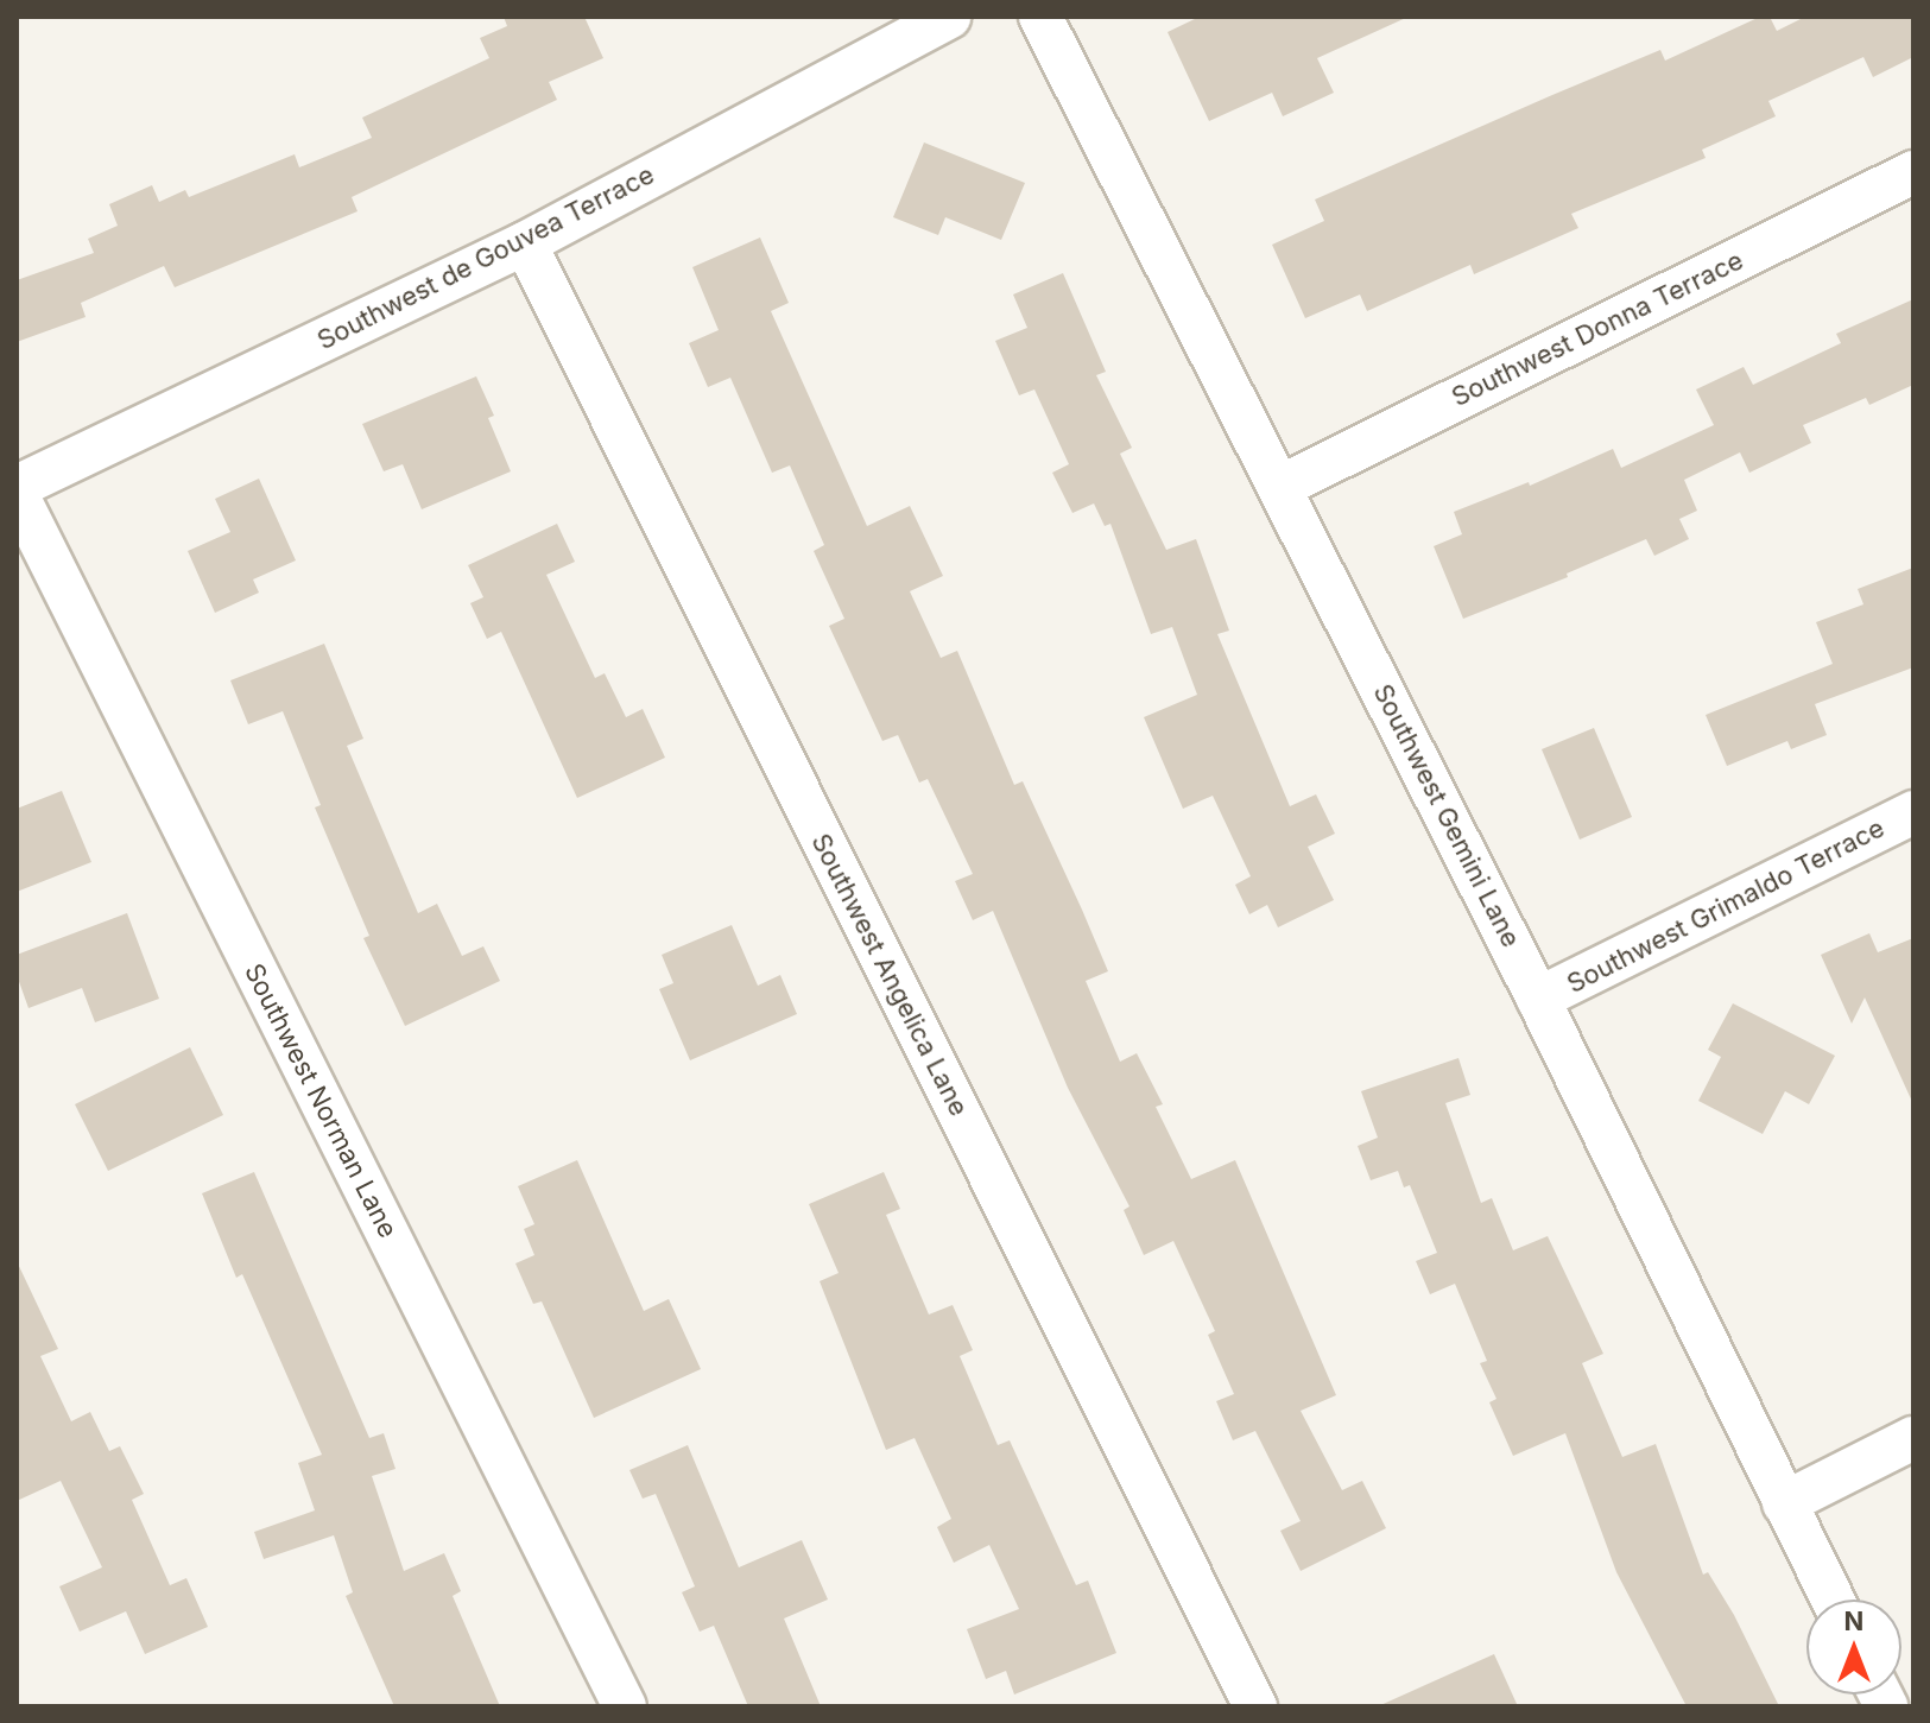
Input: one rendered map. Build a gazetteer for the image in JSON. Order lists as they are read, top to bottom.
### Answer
{
  "streets": {
    "street": [
      "Southwest de Gouvea Terrace",
      "Southwest Donna Terrace",
      "Southwest Gemini Lane",
      "Southwest Grimaldo Terrace",
      "Southwest Angelica Lane",
      "Southwest Norman Lane"
    ]
  },
  "crossings": [
    ["Southwest de Gouvea Terrace", "Southwest Angelica Lane"],
    ["Southwest de Gouvea Terrace", "Southwest Norman Lane"],
    ["Southwest Donna Terrace", "Southwest Gemini Lane"],
    ["Southwest Gemini Lane", "Southwest Grimaldo Terrace"]
  ],
  "north": "top"
}
